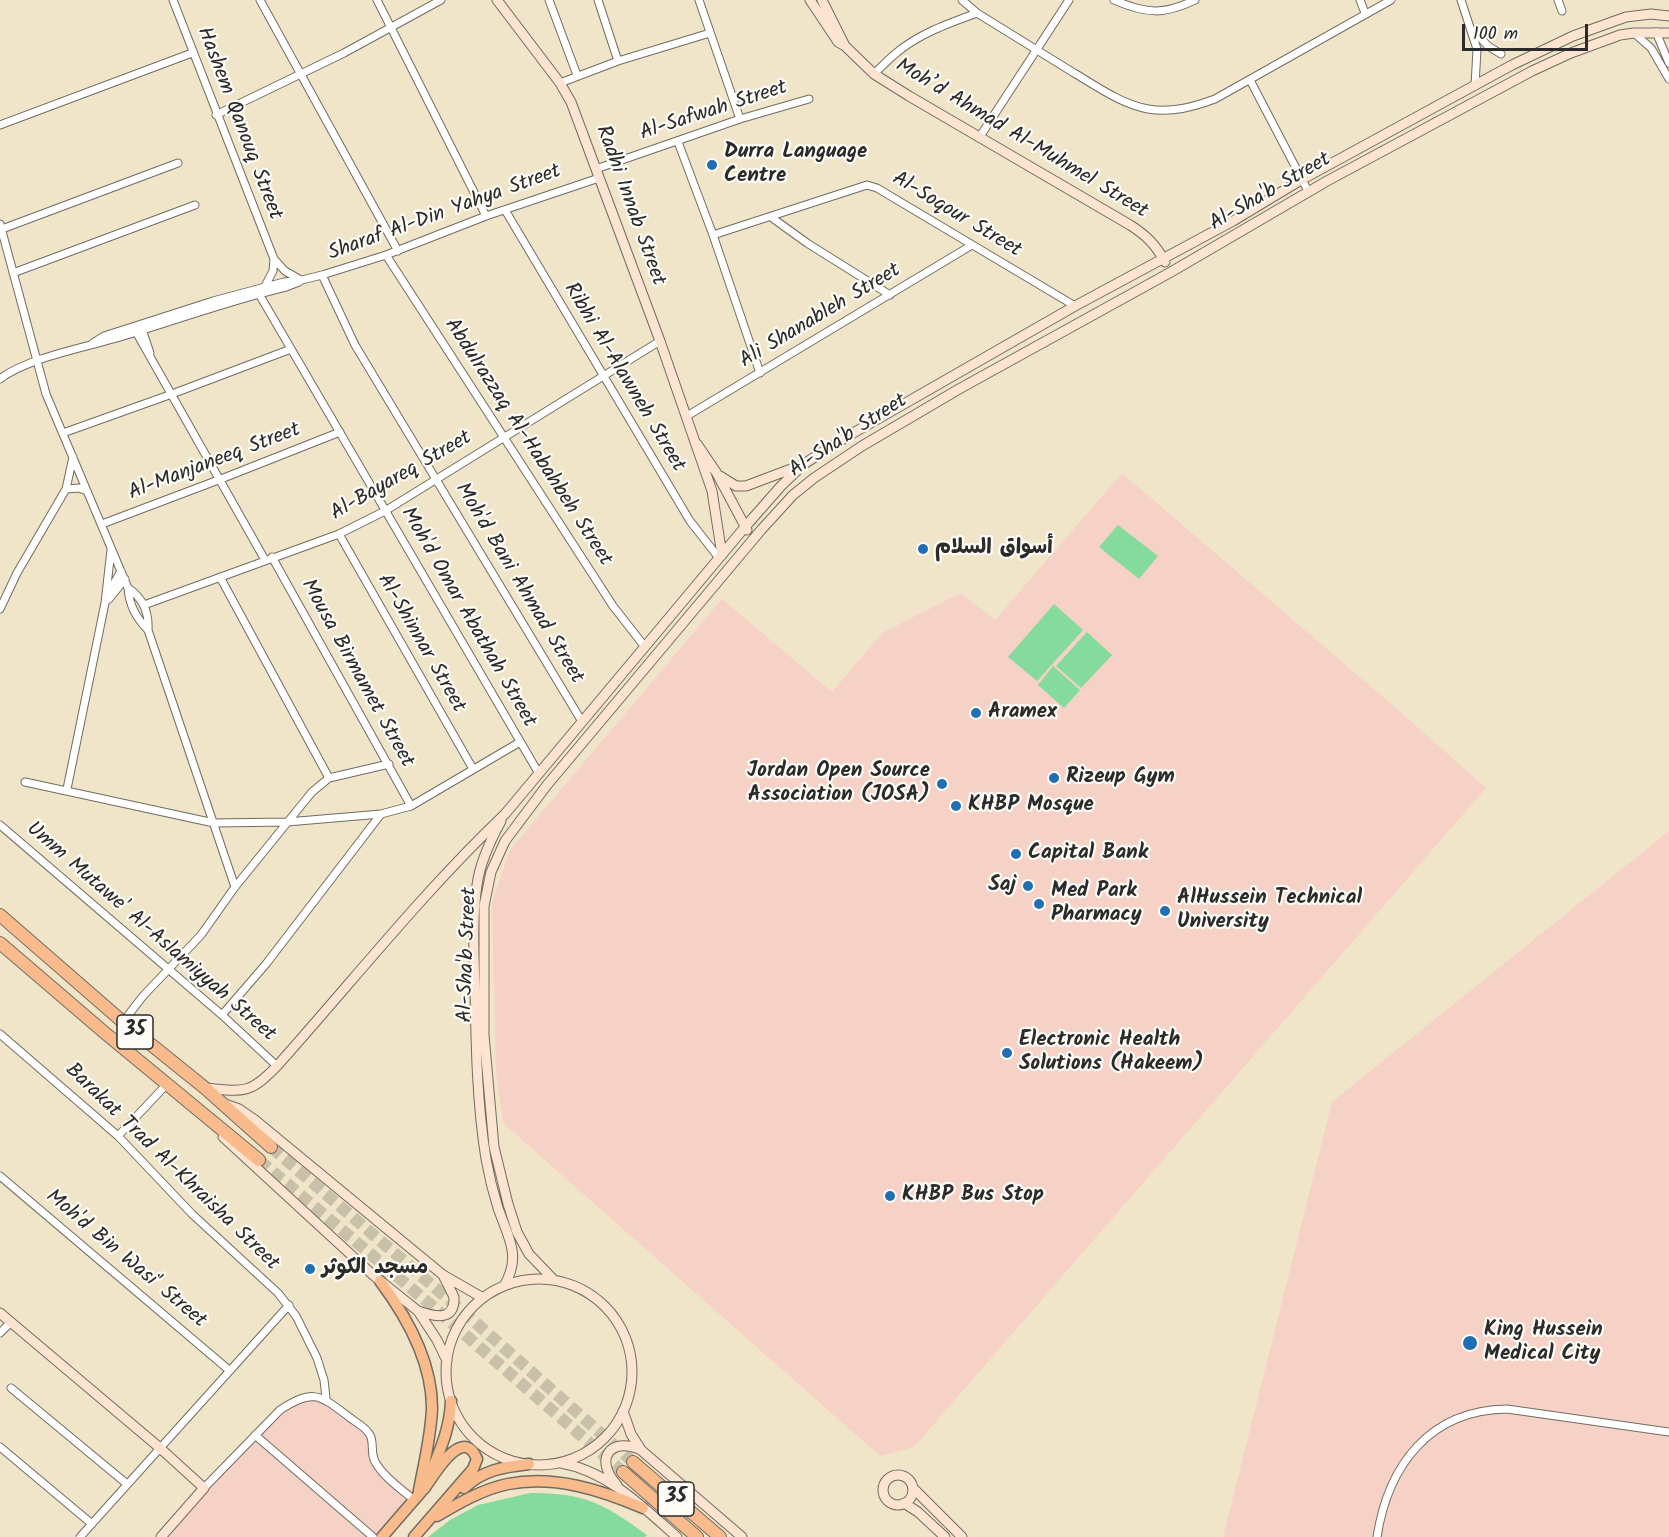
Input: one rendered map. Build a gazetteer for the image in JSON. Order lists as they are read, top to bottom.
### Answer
{
  "streets": {
    "highway": ["35"],
    "street": [
      "Al-Safwah Street",
      "Hashem Qanouq Street",
      "Moh’d Ahmad Al-Muhmel Street",
      "Al-Sha'b Street",
      "Radhi Innab Street",
      "Sharaf Al-Din Yahya Street",
      "Al-Soqour Street",
      "Ali Shanableh Street",
      "Ribhi Al-Alawneh Street",
      "Abdulrazzaq Al-Habahbeh Street",
      "Al-Manjaneeq Street",
      "Al-Bayareq Street",
      "Moh'd Bani Ahmad Street",
      "Moh'd Omar Abathah Street",
      "Al-Shinnar Street",
      "Mousa Birmamet Street",
      "Umm Mutawe' Al-Aslamiyyah Street",
      "Barakat Trad Al-Khraisha Street",
      "Moh'd Bin Wasi' Street"
    ]
  },
  "crossings": [
    ["Al-Safwah Street", "Radhi Innab Street"],
    ["Al-Safwah Street", "Sharaf Al-Din Yahya Street"],
    ["Hashem Qanouq Street", "Sharaf Al-Din Yahya Street"],
    ["Moh’d Ahmad Al-Muhmel Street", "Al-Sha'b Street"],
    ["Al-Sha'b Street", "Radhi Innab Street"],
    ["Al-Sha'b Street", "Al-Soqour Street"],
    ["Al-Sha'b Street", "Ribhi Al-Alawneh Street"],
    ["Al-Sha'b Street", "Abdulrazzaq Al-Habahbeh Street"],
    ["Al-Sha'b Street", "Moh'd Bani Ahmad Street"],
    ["Al-Sha'b Street", "Moh'd Omar Abathah Street"],
    ["Al-Sha'b Street", "Umm Mutawe' Al-Aslamiyyah Street"],
    ["Al-Sha'b Street", "35"],
    ["Radhi Innab Street", "Sharaf Al-Din Yahya Street"],
    ["Radhi Innab Street", "Ali Shanableh Street"],
    ["Radhi Innab Street", "Ribhi Al-Alawneh Street"],
    ["Radhi Innab Street", "Al-Bayareq Street"],
    ["Sharaf Al-Din Yahya Street", "Ribhi Al-Alawneh Street"],
    ["Sharaf Al-Din Yahya Street", "Abdulrazzaq Al-Habahbeh Street"],
    ["Sharaf Al-Din Yahya Street", "Moh'd Bani Ahmad Street"],
    ["Sharaf Al-Din Yahya Street", "Moh'd Omar Abathah Street"],
    ["Al-Soqour Street", "Ali Shanableh Street"],
    ["Ribhi Al-Alawneh Street", "Al-Bayareq Street"],
    ["Abdulrazzaq Al-Habahbeh Street", "Al-Bayareq Street"],
    ["Al-Manjaneeq Street", "Moh'd Omar Abathah Street"],
    ["Al-Manjaneeq Street", "Mousa Birmamet Street"],
    ["Al-Bayareq Street", "Moh'd Bani Ahmad Street"],
    ["Al-Bayareq Street", "Moh'd Omar Abathah Street"],
    ["Al-Bayareq Street", "Al-Shinnar Street"],
    ["Al-Bayareq Street", "Mousa Birmamet Street"]
  ],
  "places": [
    "Durra Language Centre",
    "أسواق السلام",
    "Aramex",
    "Rizeup Gym",
    "Jordan Open Source Association (JOSA)",
    "KHBP Mosque",
    "Capital Bank",
    "Saj",
    "Med Park Pharmacy",
    "AlHussein Technical University",
    "Electronic Health Solutions (Hakeem)",
    "KHBP Bus Stop",
    "مسجد الكوثر",
    "King Hussein Medical City"
  ],
  "scale_bar": "100 m"
}
